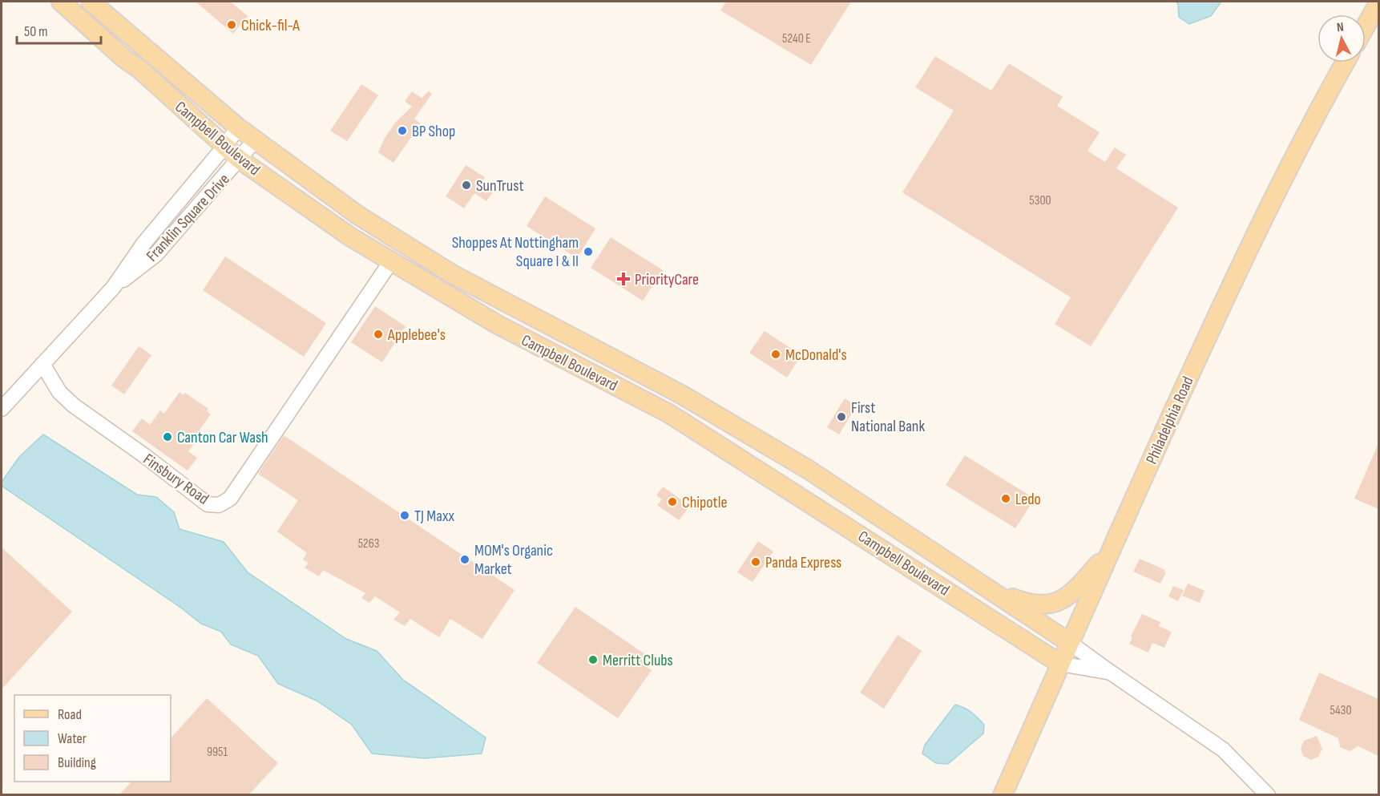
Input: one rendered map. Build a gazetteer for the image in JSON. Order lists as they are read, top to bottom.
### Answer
{
  "streets": {
    "main road": ["Campbell Boulevard", "Philadelphia Road"],
    "street": ["Franklin Square Drive", "Finsbury Road"]
  },
  "crossings": [
    ["Campbell Boulevard", "Franklin Square Drive"],
    ["Campbell Boulevard", "Philadelphia Road"],
    ["Campbell Boulevard", "Finsbury Road"],
    ["Franklin Square Drive", "Finsbury Road"]
  ],
  "places": {
    "other": [
      "Chick-fil-A",
      "BP Shop",
      "SunTrust",
      "Shoppes At Nottingham Square I & II",
      "Applebee's",
      "McDonald's",
      "First National Bank",
      "Canton Car Wash",
      "Ledo",
      "Chipotle",
      "TJ Maxx",
      "MOM's Organic Market",
      "Panda Express",
      "Merritt Clubs"
    ],
    "health": ["PriorityCare"]
  },
  "house_numbers": [
    "5240 E",
    "5300",
    "5263",
    "5430",
    "9951"
  ],
  "legend": ["Road", "Water", "Building"],
  "scale_bar": "50 m",
  "north": "top"
}
